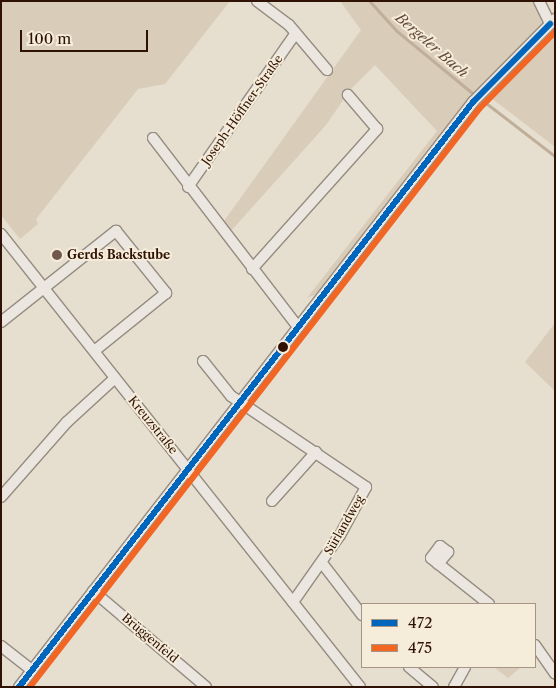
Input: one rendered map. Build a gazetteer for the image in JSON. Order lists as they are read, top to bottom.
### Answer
{
  "streets": {
    "street": [
      "Joseph-Höffner-Straße",
      "Kreuzstraße",
      "Sürlandweg",
      "Brüggenfeld"
    ]
  },
  "crossings": [
    ["Kreuzstraße", "Sürlandweg"]
  ],
  "water": ["Bergeler Bach"],
  "places": ["Gerds Backstube"],
  "lines": ["transit line 472", "transit line 475"],
  "legend": ["472", "475"],
  "scale_bar": "100 m"
}
